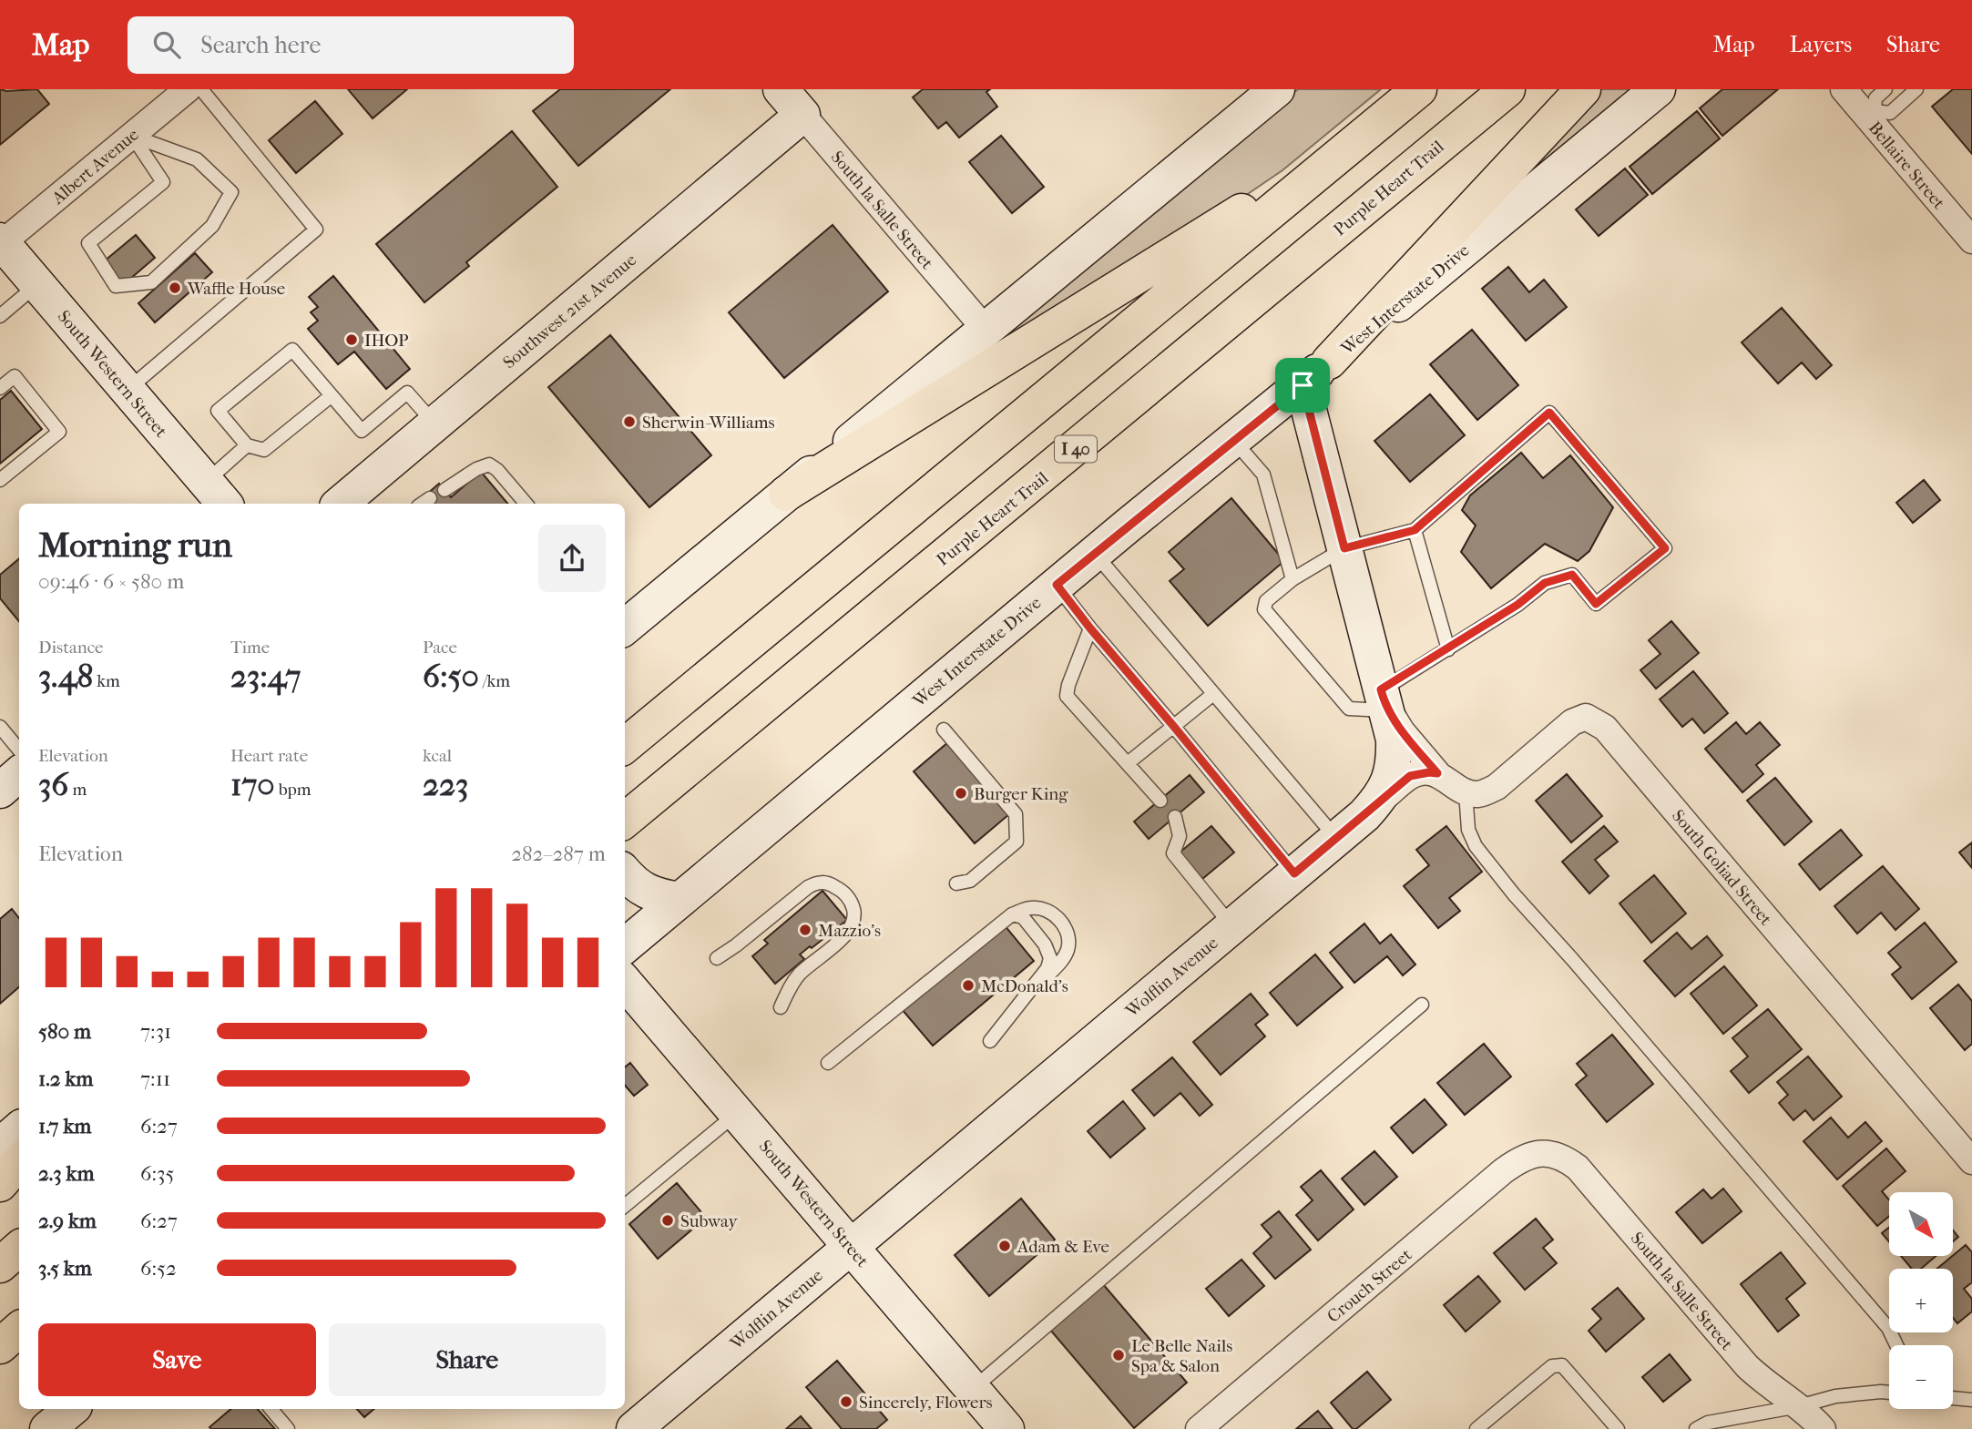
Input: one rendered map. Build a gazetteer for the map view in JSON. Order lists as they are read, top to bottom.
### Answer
{
  "streets": {
    "highway": ["Purple Heart Trail", "I 40"],
    "main road": [
      "West Interstate Drive",
      "Southwest 21st Avenue",
      "South Western Street",
      "Wolflin Avenue"
    ],
    "street": [
      "Bellaire Street",
      "Albert Avenue",
      "South la Salle Street",
      "South Goliad Street",
      "Crouch Street"
    ]
  },
  "crossings": [
    ["Albert Avenue", "South Western Street"],
    ["South la Salle Street", "Southwest 21st Avenue"],
    ["South la Salle Street", "Crouch Street"],
    ["West Interstate Drive", "Wolflin Avenue"],
    ["South Western Street", "Wolflin Avenue"]
  ],
  "places": [
    "Waffle House",
    "IHOP",
    "Sherwin-Williams",
    "Burger King",
    "Mazzio's",
    "McDonald's",
    "Subway",
    "Adam & Eve",
    "Le Belle Nails Spa & Salon",
    "Sincerely, Flowers"
  ],
  "north": "bottom right",
  "page": {
    "header": "Map",
    "search": "Search here",
    "nav": ["Map", "Layers", "Share"],
    "heading": ["Morning run", "09:46 · 6 × 580 m"],
    "stats": [
      ["Distance", "3.48 km"],
      ["Time", "23:47"],
      ["Pace", "6:50 /km"],
      ["Elevation", "36 m"],
      ["Heart rate", "170 bpm"],
      ["kcal", "223"]
    ],
    "chart": ["Elevation", "282–287 m"],
    "list": [
      {
        "name": "580 m",
        "note": "7:31"
      },
      {
        "name": "1.2 km",
        "note": "7:11"
      },
      {
        "name": "1.7 km",
        "note": "6:27"
      },
      {
        "name": "2.3 km",
        "note": "6:35"
      },
      {
        "name": "2.9 km",
        "note": "6:27"
      },
      {
        "name": "3.5 km",
        "note": "6:52"
      }
    ],
    "map_buttons": ["+", "−"],
    "buttons": ["Save", "Share"]
  }
}
